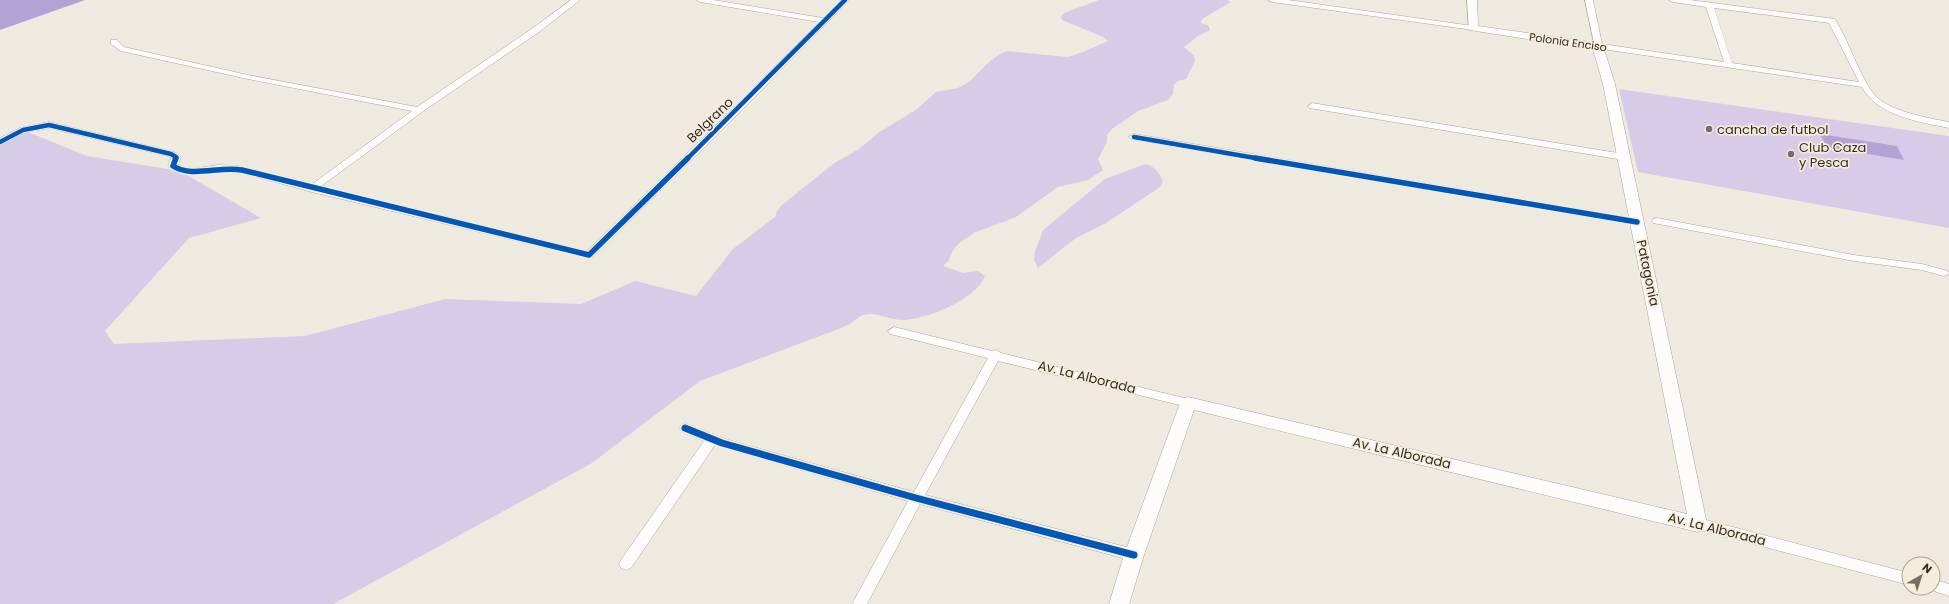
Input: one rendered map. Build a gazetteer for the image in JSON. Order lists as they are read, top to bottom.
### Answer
{
  "streets": {
    "main road": ["Polonia Enciso", "Patagonia", "Av. La Alborada"],
    "street": ["Belgrano"]
  },
  "crossings": [
    ["Polonia Enciso", "Patagonia"],
    ["Patagonia", "Av. La Alborada"]
  ],
  "places": ["cancha de futbol", "Club Caza y Pesca"],
  "north": "top right"
}
